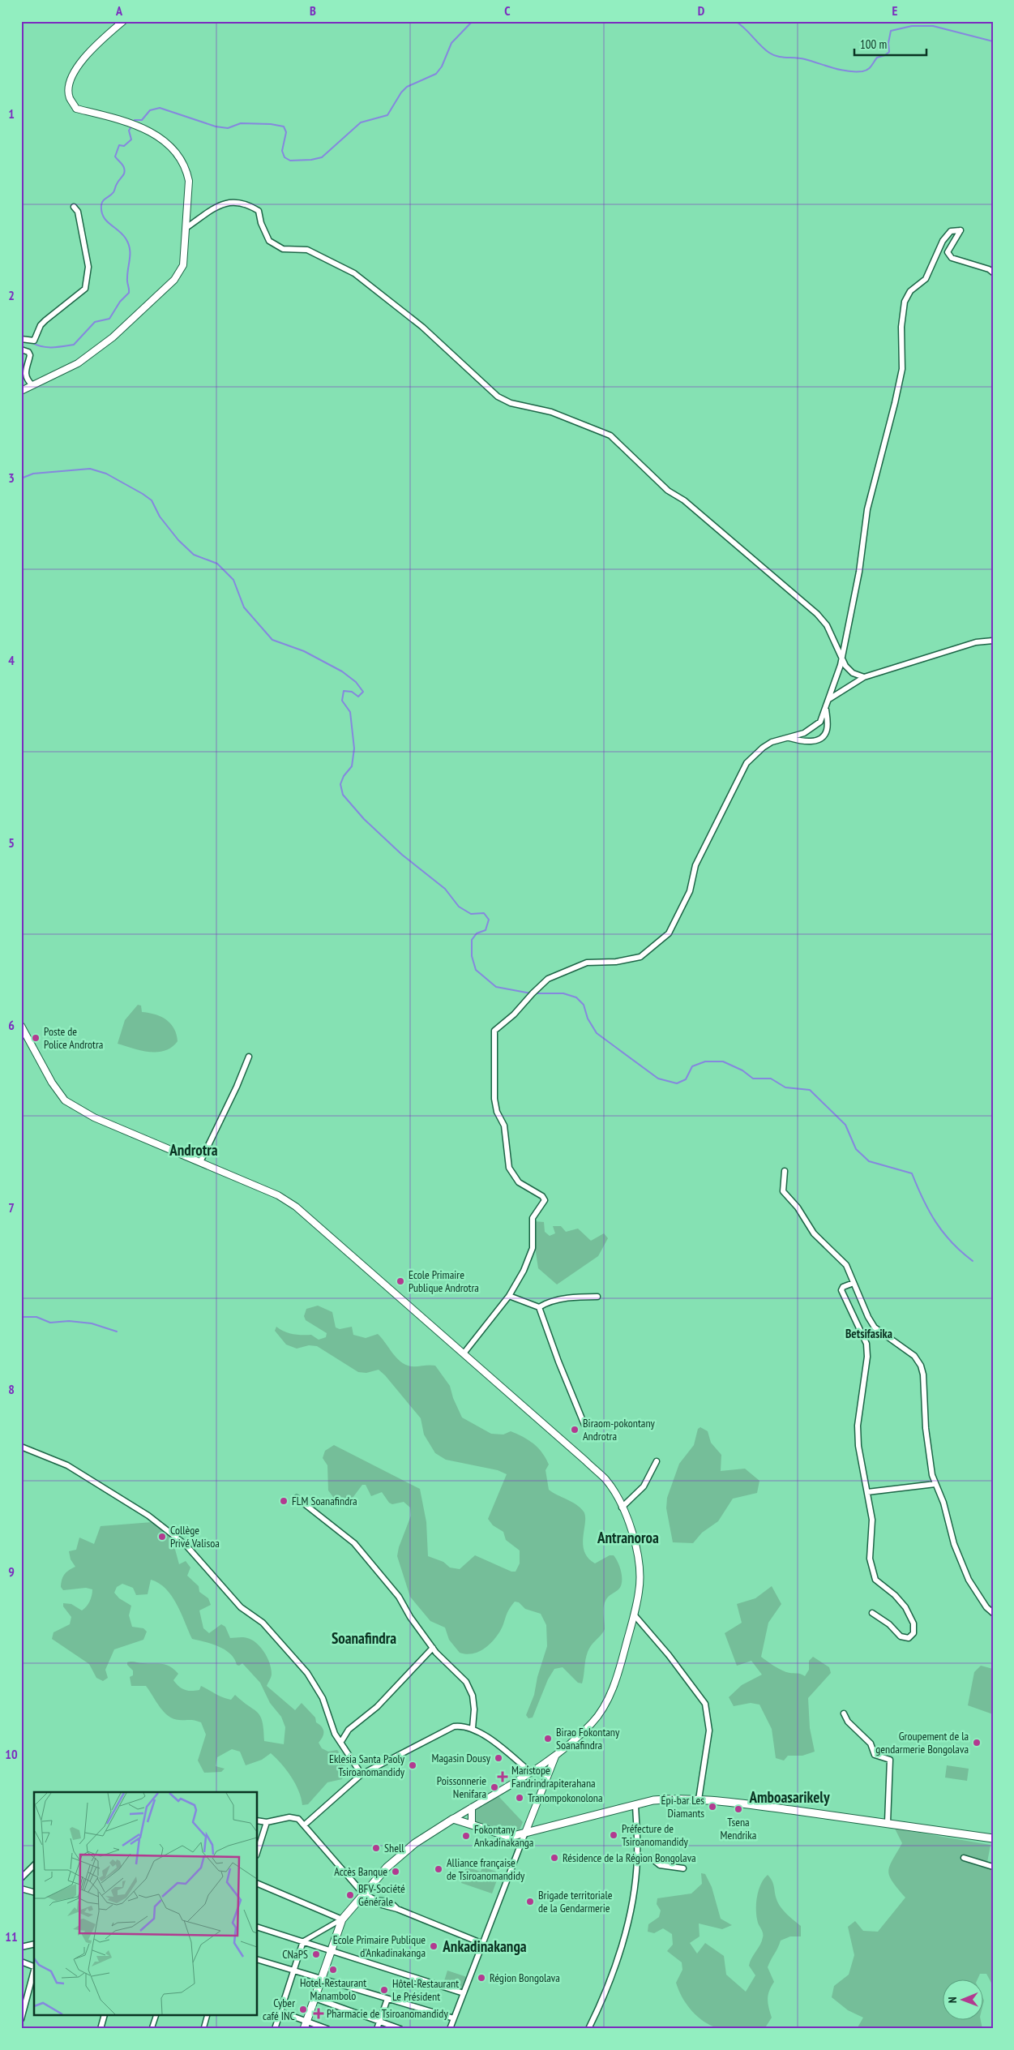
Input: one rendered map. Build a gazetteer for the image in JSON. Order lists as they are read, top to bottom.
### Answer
{
  "districts": [
    "Androtra",
    "Betsifasika",
    "Antranoroa",
    "Soanafindra",
    "Amboasarikely",
    "Ankadinakanga"
  ],
  "places": {
    "other": [
      "Poste de Police Androtra",
      "Ecole Primaire Publique Androtra",
      "Biraom-pokontany Androtra",
      "FLM Soanafindra",
      "Collège Privé Valisoa",
      "Birao Fokontany Soanafindra",
      "Groupement de la gendarmerie Bongolava",
      "Magasin Dousy",
      "Eklesia Santa Paoly Tsiroanomandidy",
      "Poissonnerie Nenifara",
      "Tranompokonolona",
      "Épi-bar Les Diamants",
      "Tsena Mendrika",
      "Préfecture de Tsiroanomandidy",
      "Fokontany Ankadinakanga",
      "Shell",
      "Résidence de la Région Bongolava",
      "Alliance française de Tsiroanomandidy",
      "Accès Banque",
      "BFV-Société Générale",
      "Brigade territoriale de la Gendarmerie",
      "Ecole Primaire Publique d'Ankadinakanga",
      "CNaPS",
      "Hotel-Restaurant Manambolo",
      "Région Bongolava",
      "Hôtel-Restaurant Le Président",
      "Cyber café INC"
    ],
    "health": ["Maristope Fandrindrapiterahana", "Pharmacie de Tsiroanomandidy"]
  },
  "scale_bar": "100 m",
  "north": "left",
  "grid": {
    "columns": [
      "A",
      "B",
      "C",
      "D",
      "E"
    ],
    "rows": [
      "1",
      "2",
      "3",
      "4",
      "5",
      "6",
      "7",
      "8",
      "9",
      "10",
      "11"
    ]
  }
}
